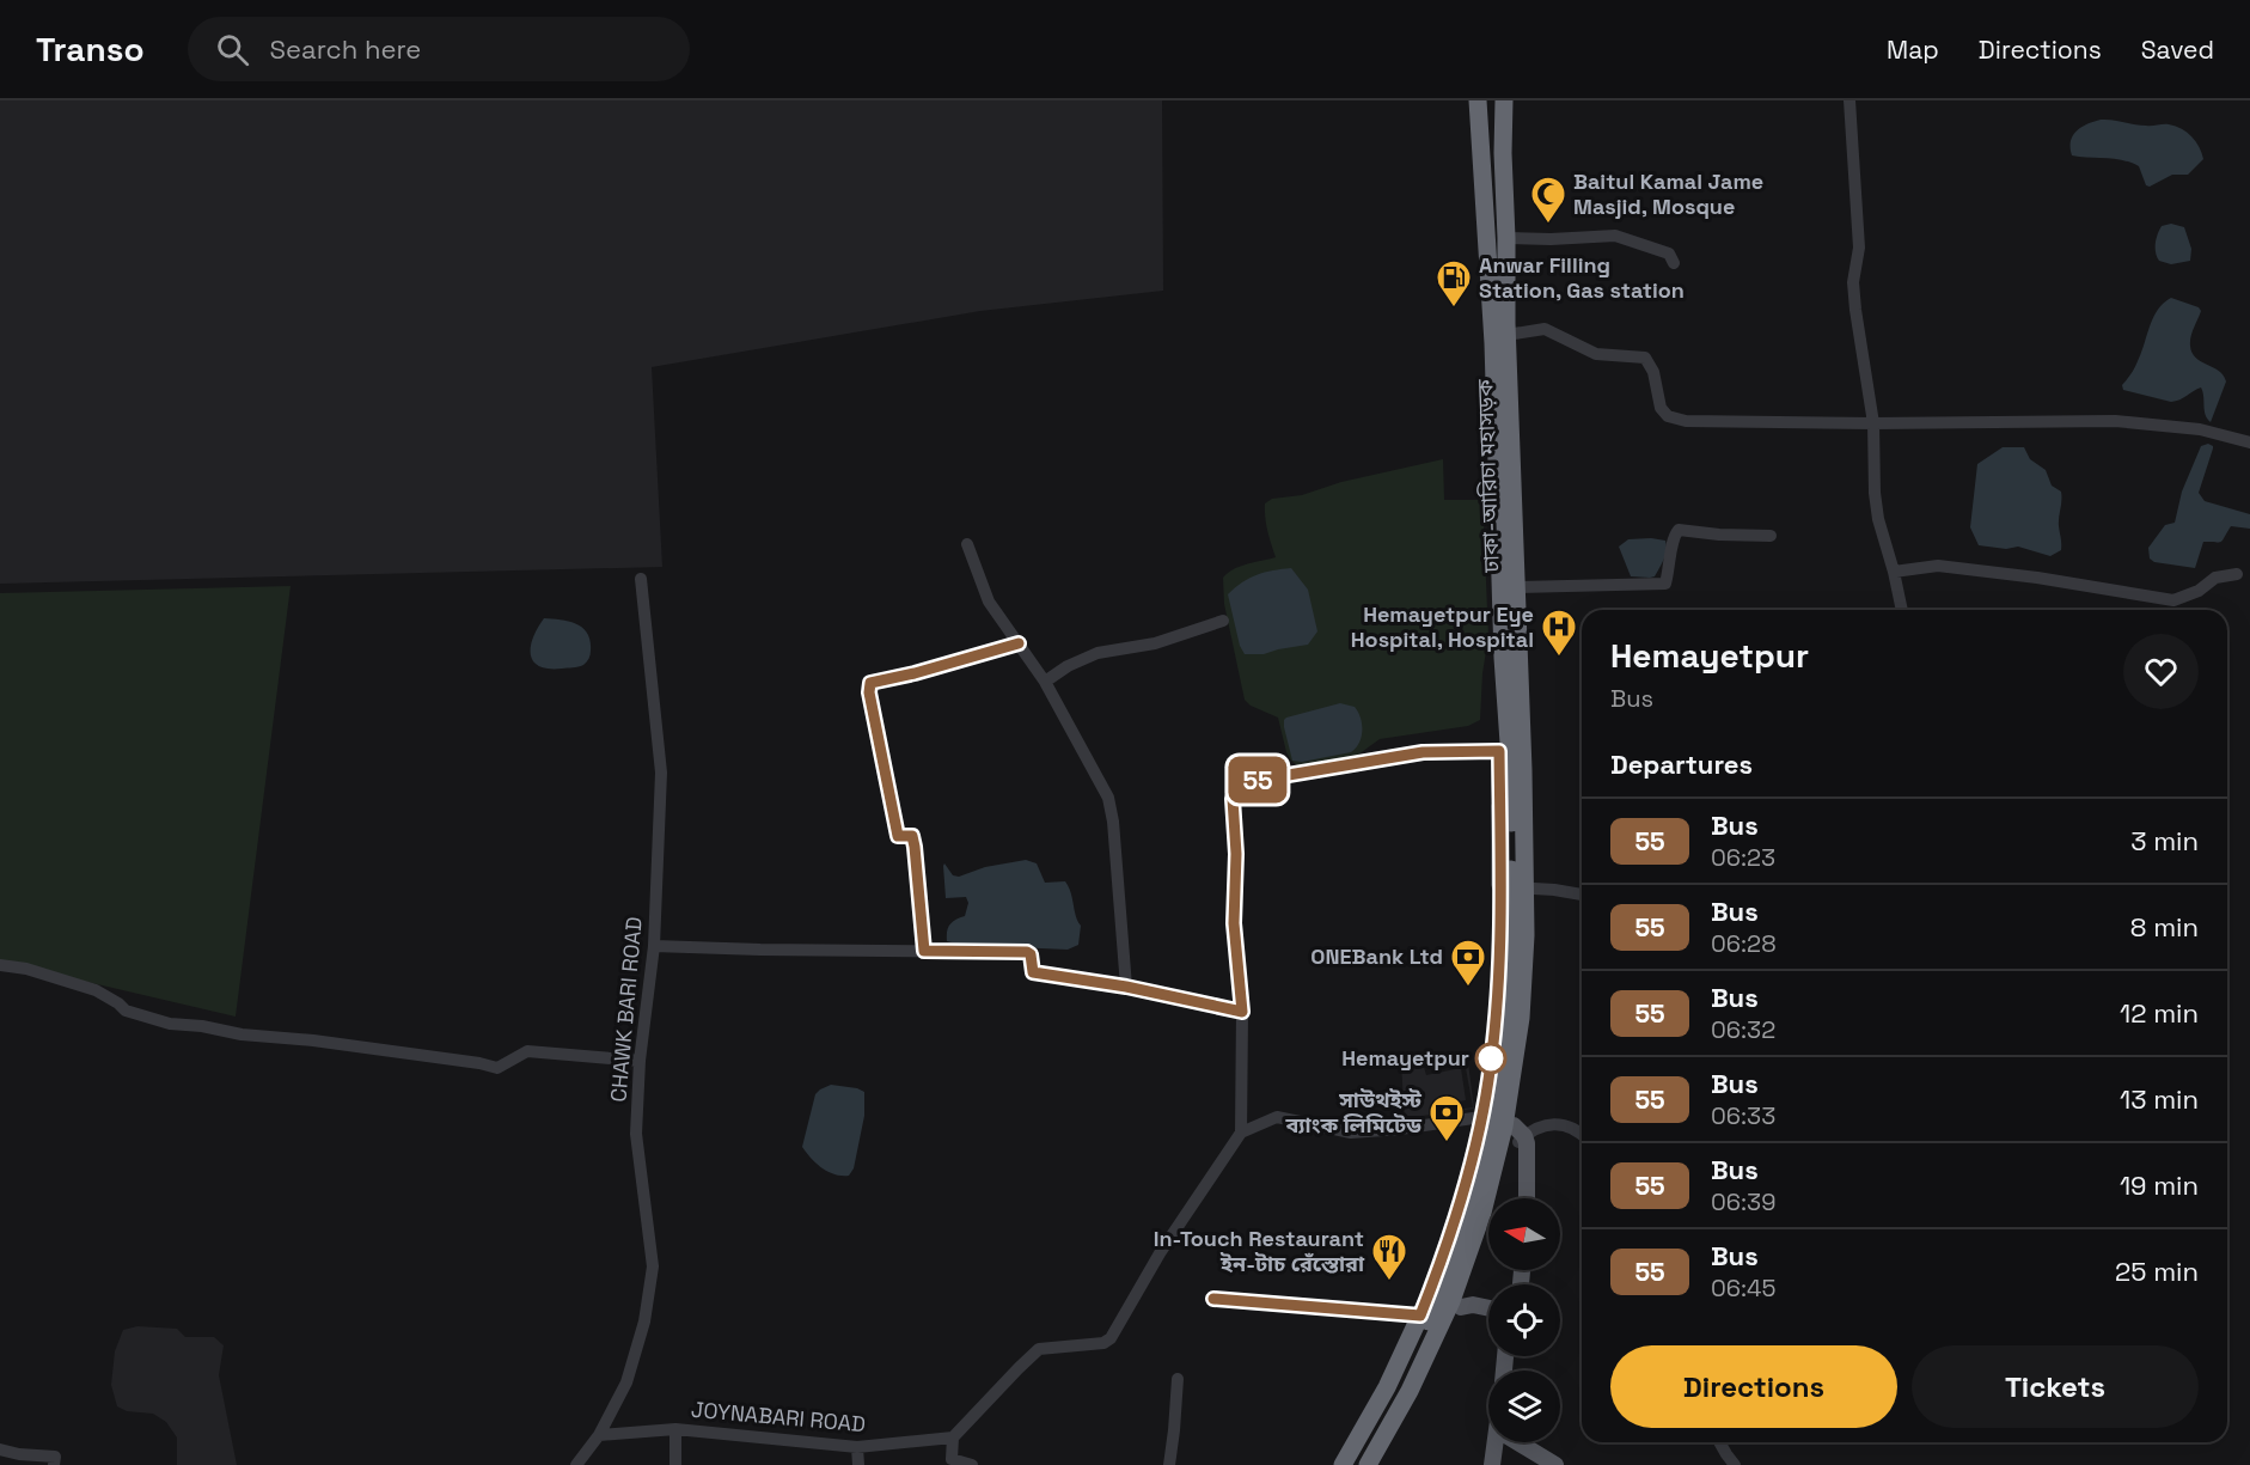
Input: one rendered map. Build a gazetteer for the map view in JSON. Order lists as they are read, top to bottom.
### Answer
{
  "streets": {
    "highway": ["ঢাকা-আরিচা মহাসড়ক"],
    "street": ["CHAWK BARI ROAD", "JOYNABARI ROAD"]
  },
  "crossings": [
    ["CHAWK BARI ROAD", "JOYNABARI ROAD"]
  ],
  "places": {
    "mosque": ["Baitul Kamal Jame Masjid, Mosque"],
    "fuel station": ["Anwar Filling Station, Gas station"],
    "hospital": ["Hemayetpur Eye Hospital, Hospital"],
    "bank": ["ONEBank Ltd", "সাউথইস্ট ব্যাংক লিমিটেড"],
    "other": ["Hemayetpur"],
    "restaurant": ["In-Touch Restaurant ইন-টাচ রেঁস্তোরা"]
  },
  "lines": ["bus line 55"],
  "north": "left",
  "page": {
    "header": "Transo",
    "search": "Search here",
    "nav": ["Map", "Directions", "Saved"],
    "on_map": "55",
    "heading": [
      ["Hemayetpur", "Bus"],
      "Departures"
    ],
    "list": [
      {
        "mark": "55",
        "name": "Bus",
        "note": "06:23",
        "value": "3 min"
      },
      {
        "mark": "55",
        "name": "Bus",
        "note": "06:28",
        "value": "8 min"
      },
      {
        "mark": "55",
        "name": "Bus",
        "note": "06:32",
        "value": "12 min"
      },
      {
        "mark": "55",
        "name": "Bus",
        "note": "06:33",
        "value": "13 min"
      },
      {
        "mark": "55",
        "name": "Bus",
        "note": "06:39",
        "value": "19 min"
      },
      {
        "mark": "55",
        "name": "Bus",
        "note": "06:45",
        "value": "25 min"
      }
    ],
    "buttons": ["Directions", "Tickets"]
  }
}
